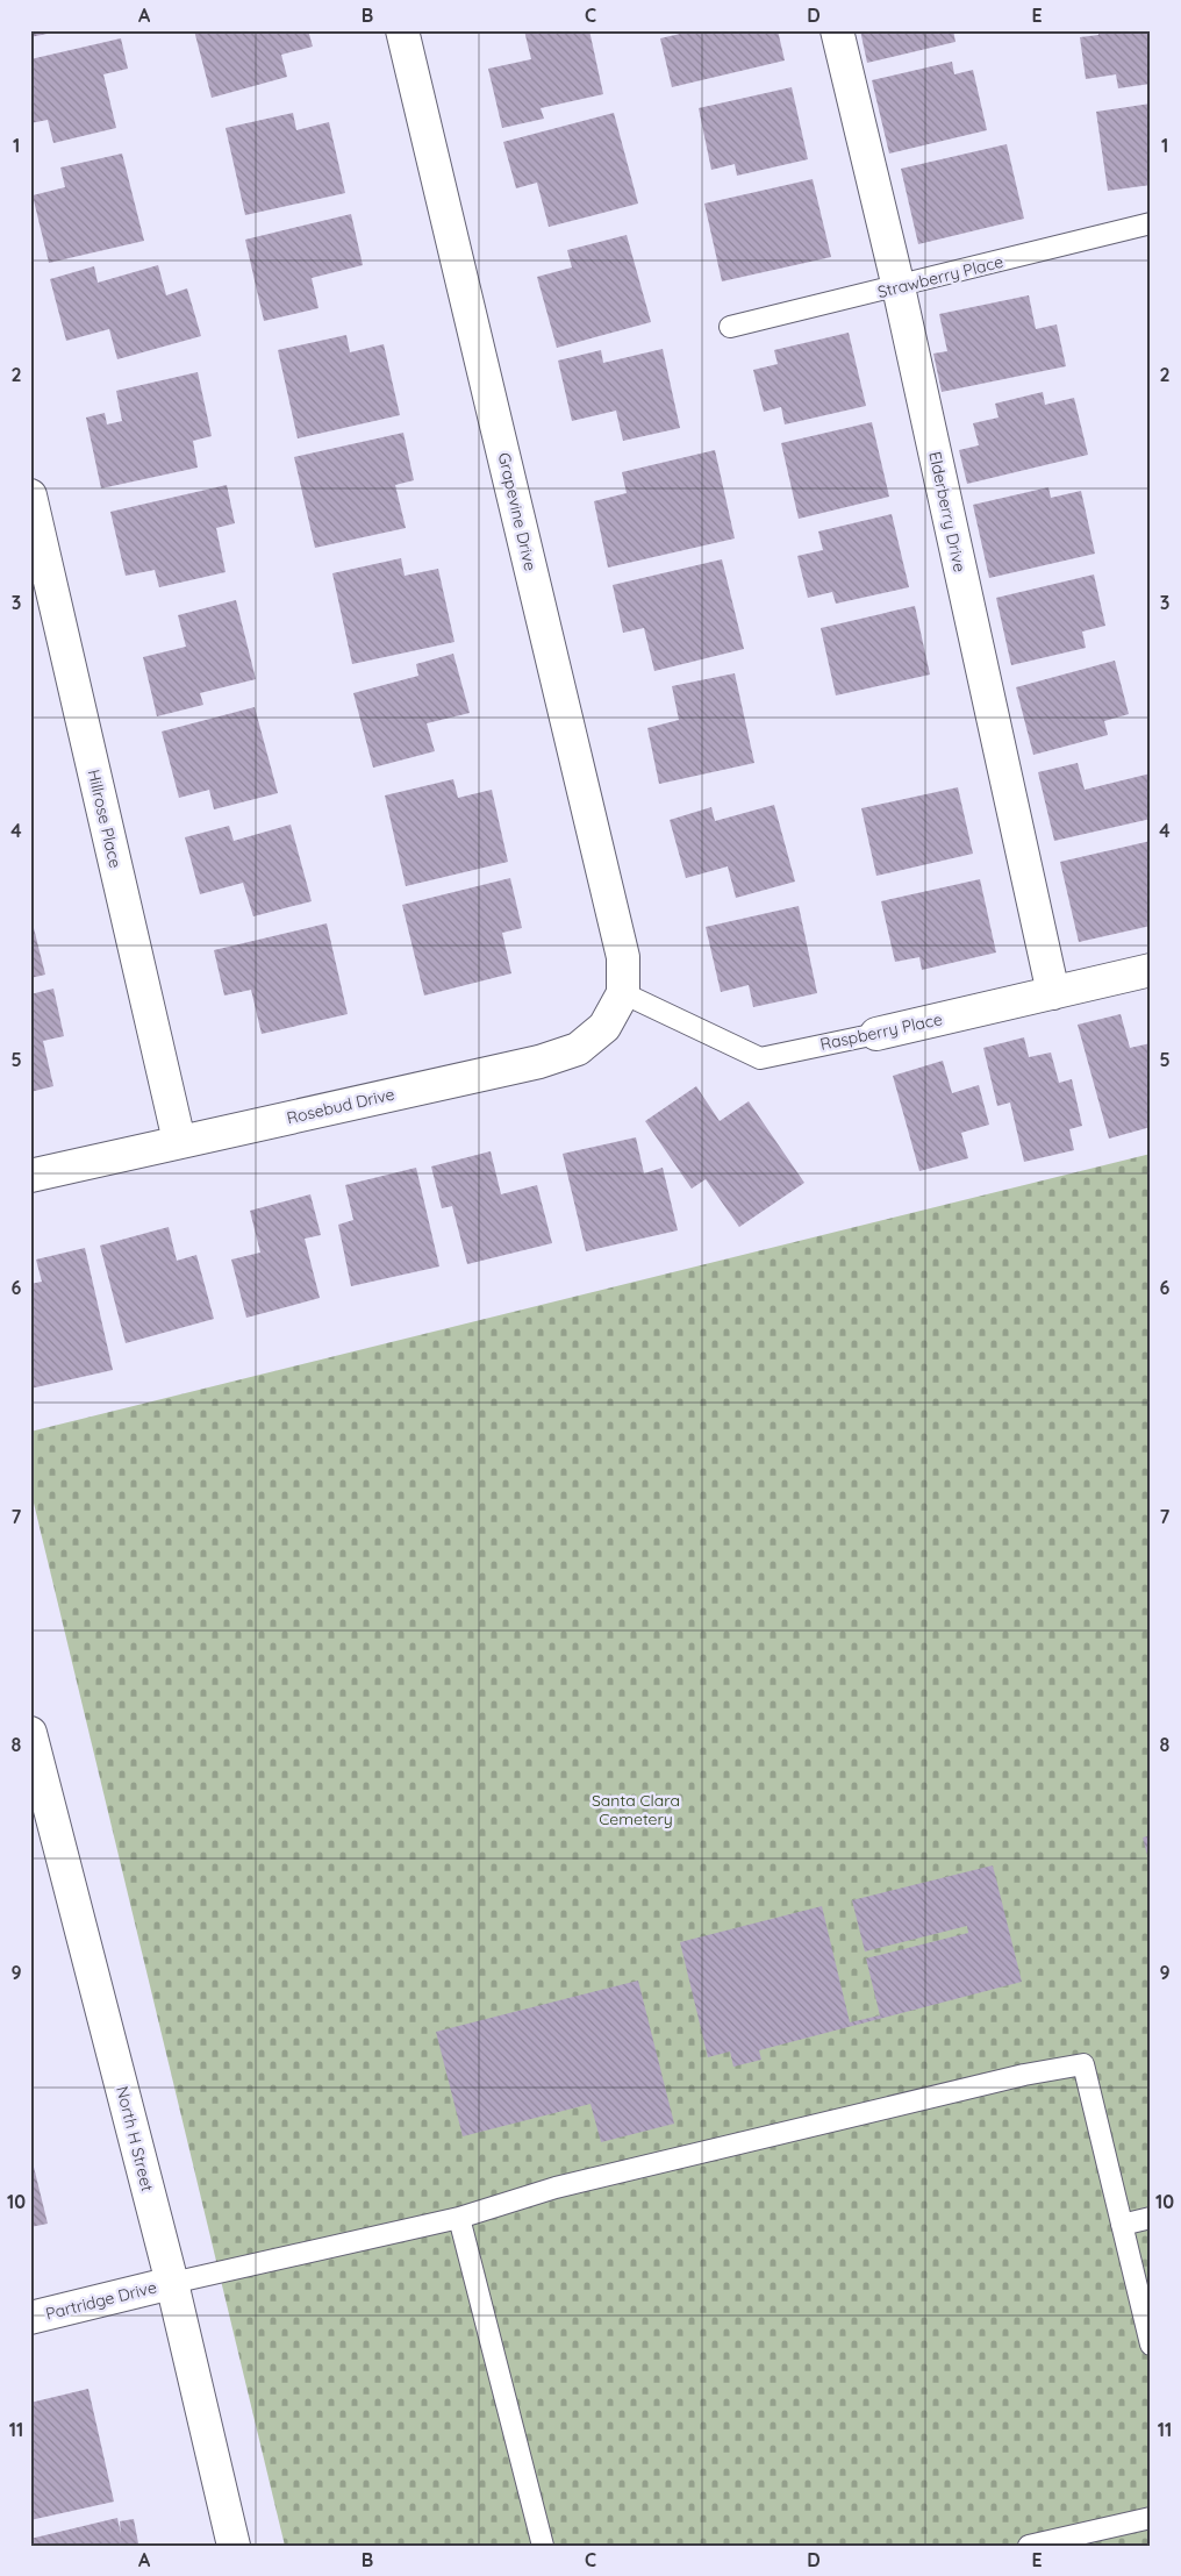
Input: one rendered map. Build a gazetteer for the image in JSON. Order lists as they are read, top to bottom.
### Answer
{
  "streets": {
    "street": [
      "Grapevine Drive",
      "Elderberry Drive",
      "Hillrose Place",
      "Raspberry Place",
      "Rosebud Drive",
      "North H Street",
      "Partridge Drive"
    ],
    "lane": ["Strawberry Place"]
  },
  "crossings": [
    ["Strawberry Place", "Elderberry Drive"],
    ["Grapevine Drive", "Raspberry Place"],
    ["Grapevine Drive", "Rosebud Drive"],
    ["Elderberry Drive", "Raspberry Place"],
    ["Hillrose Place", "Rosebud Drive"],
    ["Raspberry Place", "Rosebud Drive"],
    ["North H Street", "Partridge Drive"]
  ],
  "parks": ["Santa Clara Cemetery"],
  "grid": {
    "columns": [
      "A",
      "B",
      "C",
      "D",
      "E"
    ],
    "rows": [
      "1",
      "2",
      "3",
      "4",
      "5",
      "6",
      "7",
      "8",
      "9",
      "10",
      "11"
    ]
  }
}
